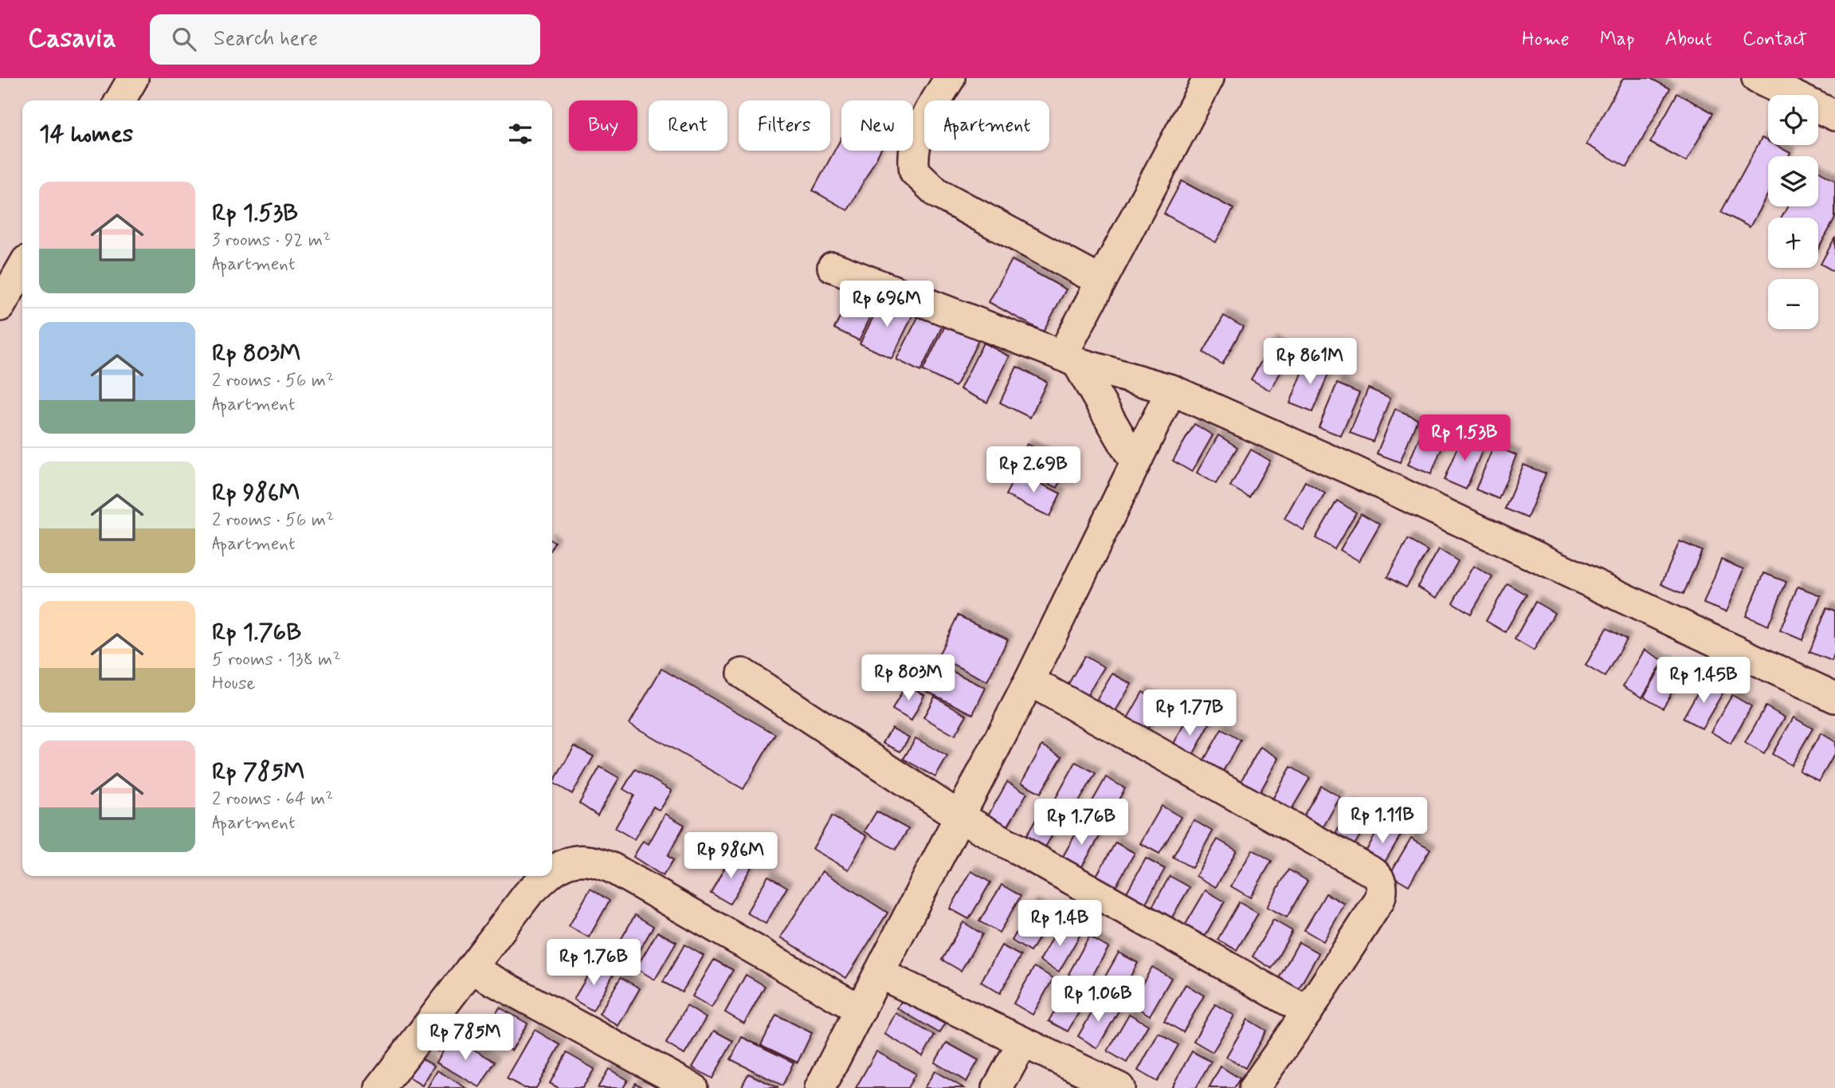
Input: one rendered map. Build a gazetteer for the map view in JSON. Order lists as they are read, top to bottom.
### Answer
{
  "page": {
    "header": "Casavia",
    "search": "Search here",
    "nav": [
      "Home",
      "Map",
      "About",
      "Contact"
    ],
    "map_buttons": ["+", "−"],
    "chip": [
      "Buy",
      "Rent",
      "Filters",
      "New",
      "Apartment"
    ],
    "heading": "14 homes",
    "list": [
      {
        "name": "Rp 1.53B",
        "note": "3 rooms · 92 m² · Apartment"
      },
      {
        "name": "Rp 803M",
        "note": "2 rooms · 56 m² · Apartment"
      },
      {
        "name": "Rp 986M",
        "note": "2 rooms · 56 m² · Apartment"
      },
      {
        "name": "Rp 1.76B",
        "note": "5 rooms · 138 m² · House"
      },
      {
        "name": "Rp 785M",
        "note": "2 rooms · 64 m² · Apartment"
      }
    ],
    "price": [
      "Rp 696M",
      "Rp 861M",
      "Rp 1.53B",
      "Rp 2.69B",
      "Rp 803M",
      "Rp 1.45B",
      "Rp 1.77B",
      "Rp 1.11B",
      "Rp 1.76B",
      "Rp 986M",
      "Rp 1.4B",
      "Rp 1.76B",
      "Rp 1.06B",
      "Rp 785M"
    ]
  }
}
